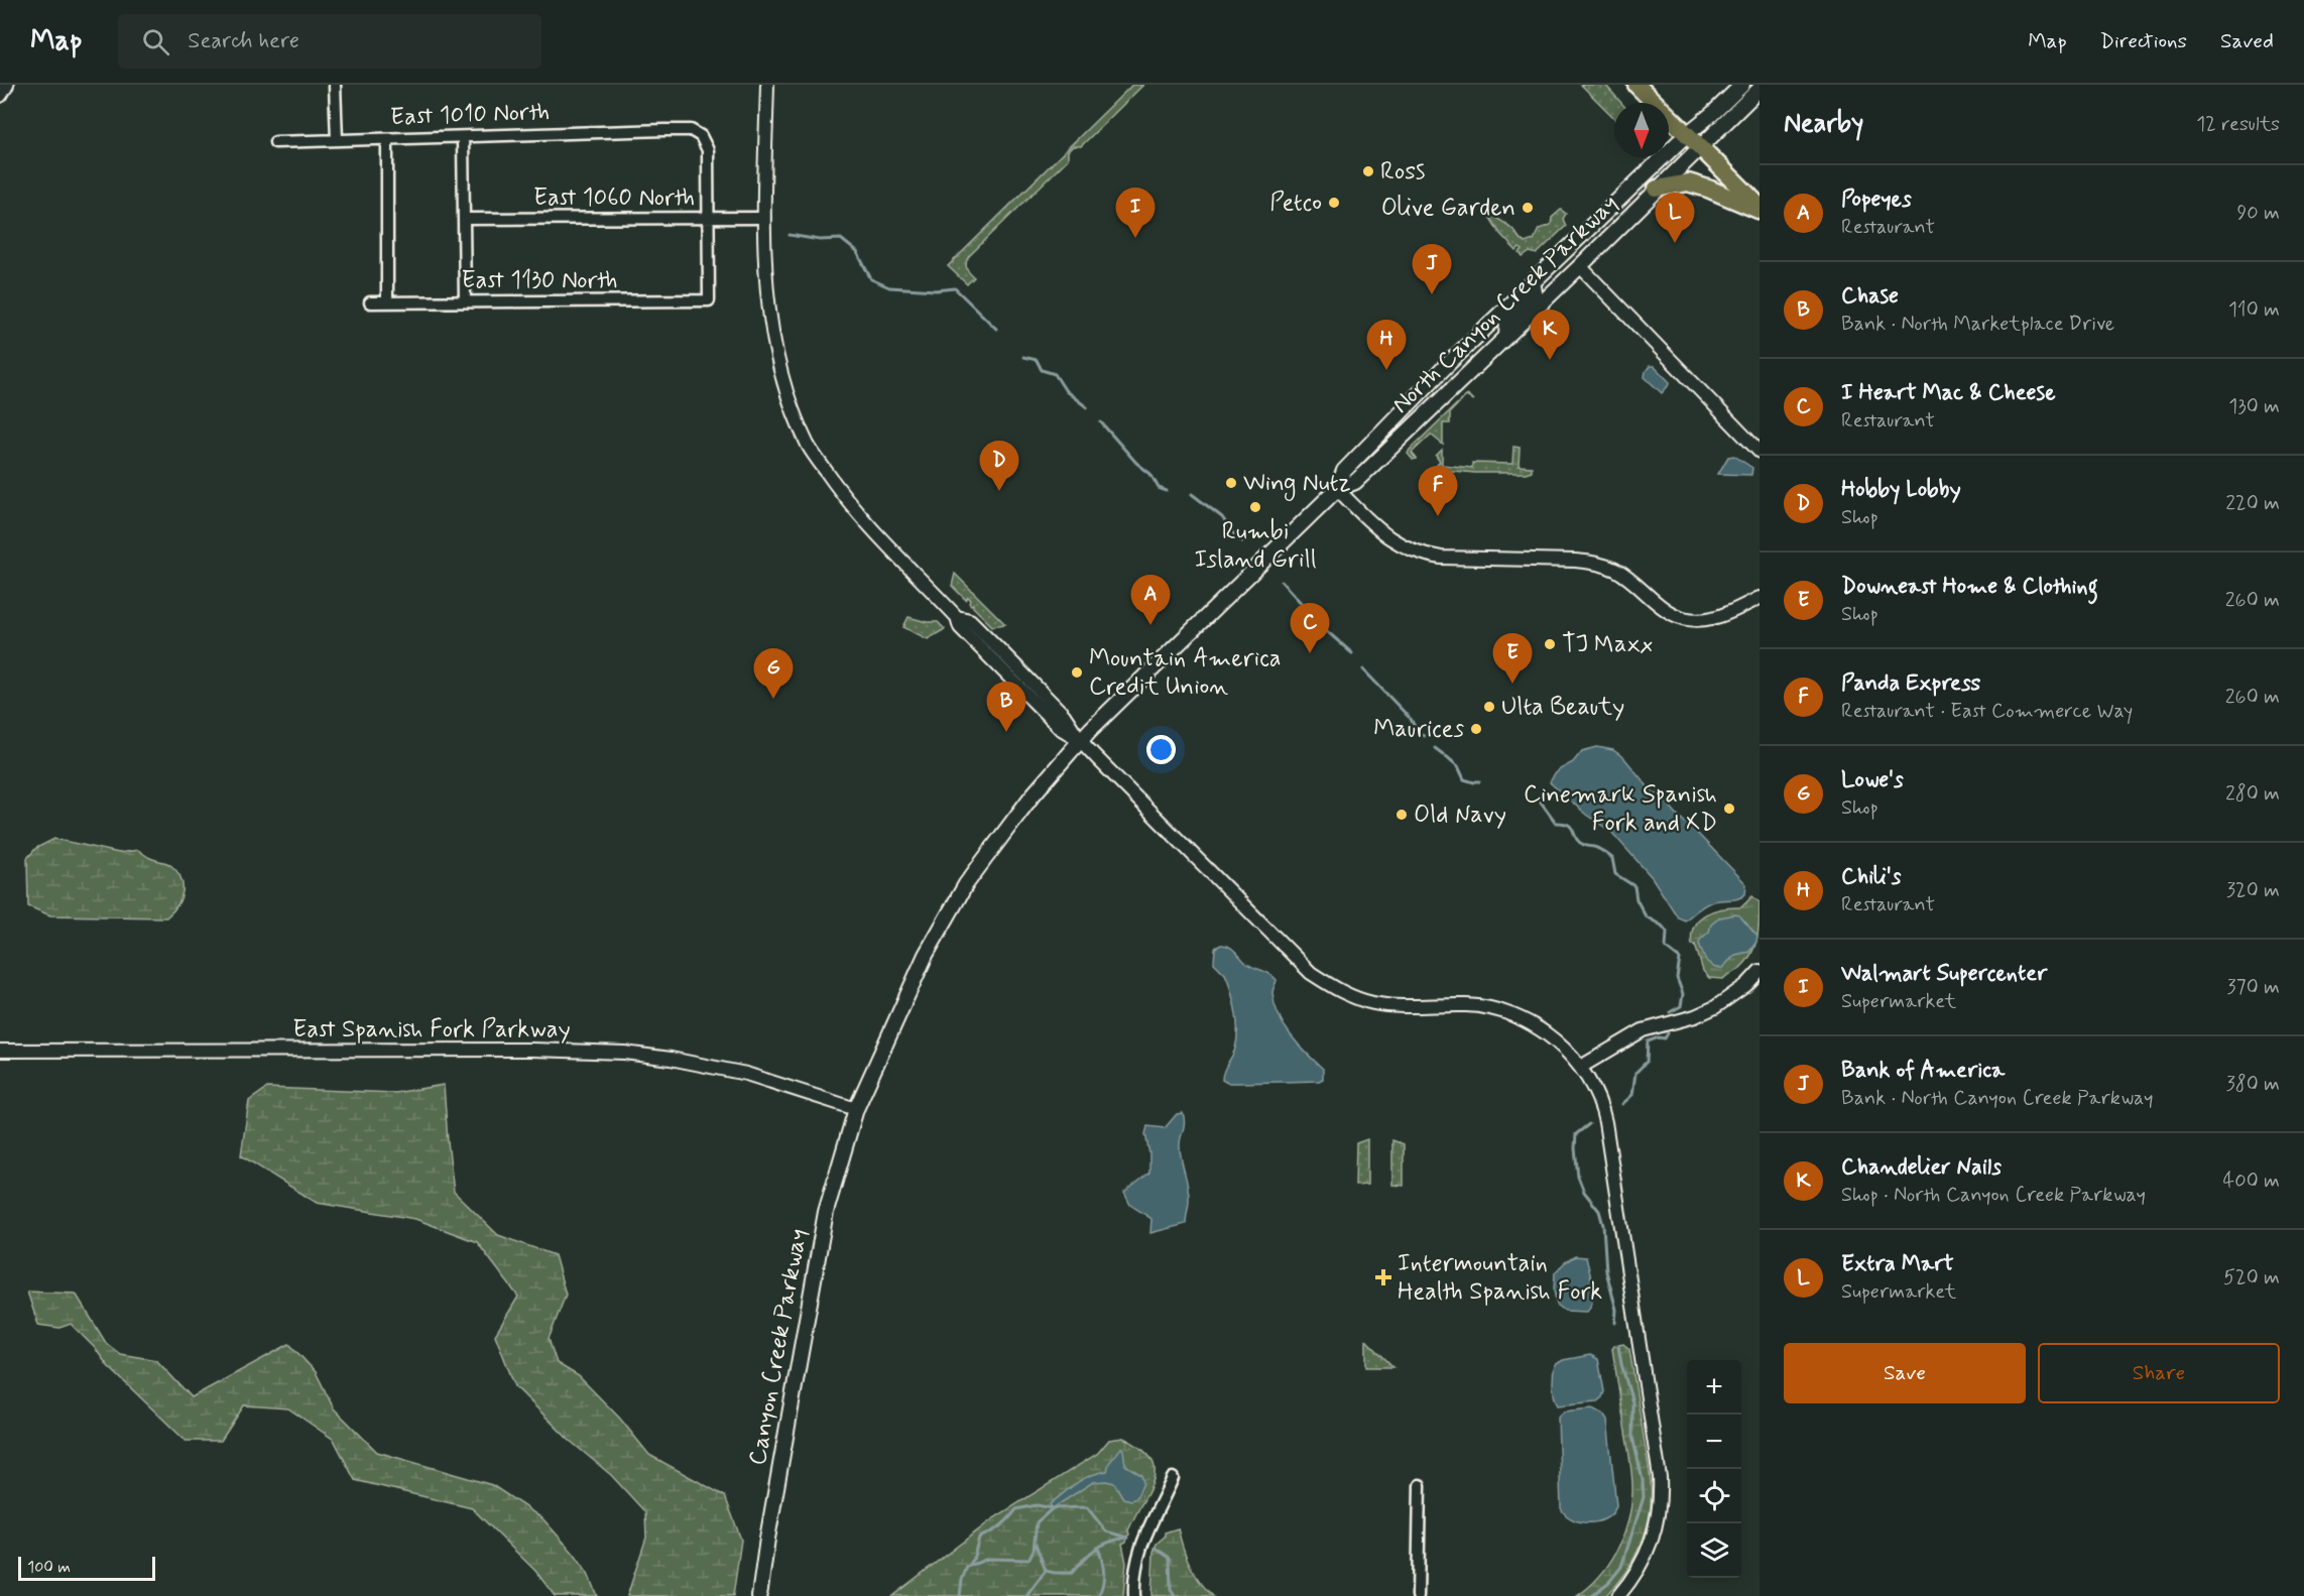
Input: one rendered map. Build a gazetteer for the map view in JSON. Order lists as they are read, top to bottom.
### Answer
{
  "streets": {
    "main road": ["North Canyon Creek Parkway", "Canyon Creek Parkway"],
    "street": [
      "East 1010 North",
      "East 1060 North",
      "East 1130 North",
      "East Spanish Fork Parkway"
    ]
  },
  "crossings": [
    ["East 1010 North", "East 1060 North"],
    ["East 1010 North", "East 1130 North"],
    ["East 1060 North", "East 1130 North"],
    ["North Canyon Creek Parkway", "East Spanish Fork Parkway"],
    ["North Canyon Creek Parkway", "Canyon Creek Parkway"],
    ["East Spanish Fork Parkway", "Canyon Creek Parkway"]
  ],
  "places": {
    "other": [
      "Ross",
      "Petco",
      "Olive Garden",
      "Wing Nutz",
      "Rumbi Island Grill",
      "TJ Maxx",
      "Mountain America Credit Union",
      "Ulta Beauty",
      "Maurices",
      "Cinemark Spanish Fork and XD",
      "Old Navy"
    ],
    "health": ["Intermountain Health Spanish Fork"]
  },
  "scale_bar": "100 m",
  "north": "bottom",
  "page": {
    "header": "Map",
    "search": "Search here",
    "nav": ["Map", "Directions", "Saved"],
    "heading": ["Nearby", "12 results"],
    "list": [
      {
        "mark": "A",
        "name": "Popeyes",
        "note": "Restaurant",
        "value": "90 m"
      },
      {
        "mark": "B",
        "name": "Chase",
        "note": "Bank · North Marketplace Drive",
        "value": "110 m"
      },
      {
        "mark": "C",
        "name": "I Heart Mac & Cheese",
        "note": "Restaurant",
        "value": "130 m"
      },
      {
        "mark": "D",
        "name": "Hobby Lobby",
        "note": "Shop",
        "value": "220 m"
      },
      {
        "mark": "E",
        "name": "Downeast Home & Clothing",
        "note": "Shop",
        "value": "260 m"
      },
      {
        "mark": "F",
        "name": "Panda Express",
        "note": "Restaurant · East Commerce Way",
        "value": "260 m"
      },
      {
        "mark": "G",
        "name": "Lowe's",
        "note": "Shop",
        "value": "280 m"
      },
      {
        "mark": "H",
        "name": "Chili's",
        "note": "Restaurant",
        "value": "320 m"
      },
      {
        "mark": "I",
        "name": "Walmart Supercenter",
        "note": "Supermarket",
        "value": "370 m"
      },
      {
        "mark": "J",
        "name": "Bank of America",
        "note": "Bank · North Canyon Creek Parkway",
        "value": "380 m"
      },
      {
        "mark": "K",
        "name": "Chandelier Nails",
        "note": "Shop · North Canyon Creek Parkway",
        "value": "400 m"
      },
      {
        "mark": "L",
        "name": "Extra Mart",
        "note": "Supermarket",
        "value": "520 m"
      }
    ],
    "pins": [
      "I",
      "L",
      "J",
      "K",
      "H",
      "D",
      "F",
      "A",
      "C",
      "E",
      "G",
      "B"
    ],
    "buttons": ["Save", "Share"],
    "map_buttons": ["+", "−"],
    "scale": "100 m"
  }
}
